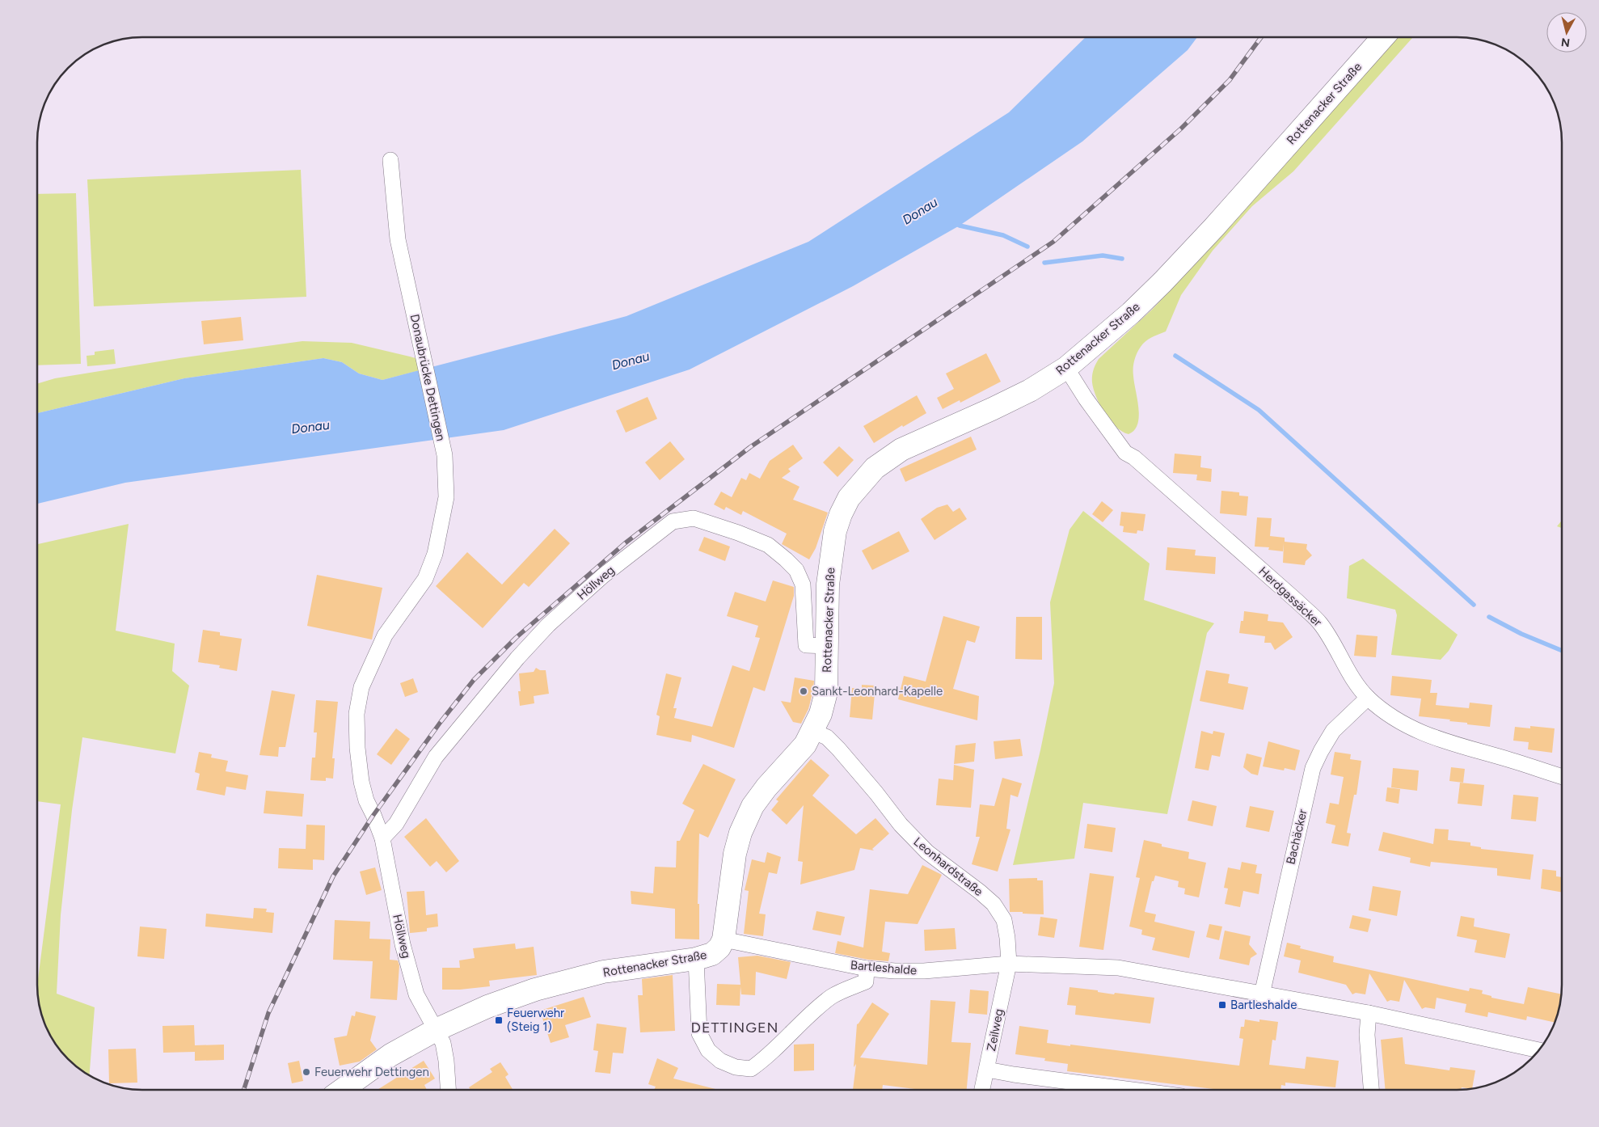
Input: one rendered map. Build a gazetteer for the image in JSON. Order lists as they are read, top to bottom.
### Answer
{
  "streets": {
    "main road": ["Rottenacker Straße"],
    "street": [
      "Donaubrücke Dettingen",
      "Höllweg",
      "Herdgassäcker",
      "Bachäcker",
      "Leonhardstraße",
      "Bartleshalde",
      "Zeilweg"
    ]
  },
  "crossings": [
    ["Rottenacker Straße", "Höllweg"],
    ["Rottenacker Straße", "Herdgassäcker"],
    ["Rottenacker Straße", "Leonhardstraße"],
    ["Rottenacker Straße", "Bartleshalde"],
    ["Donaubrücke Dettingen", "Höllweg"],
    ["Herdgassäcker", "Bachäcker"],
    ["Bachäcker", "Bartleshalde"],
    ["Leonhardstraße", "Bartleshalde"],
    ["Leonhardstraße", "Zeilweg"],
    ["Bartleshalde", "Zeilweg"]
  ],
  "districts": ["DETTINGEN"],
  "water": ["Donau"],
  "places": {
    "other": ["Sankt-Leonhard-Kapelle", "Feuerwehr Dettingen"],
    "transit": ["Bartleshalde", "Feuerwehr (Steig 1)"]
  },
  "north": "bottom"
}
